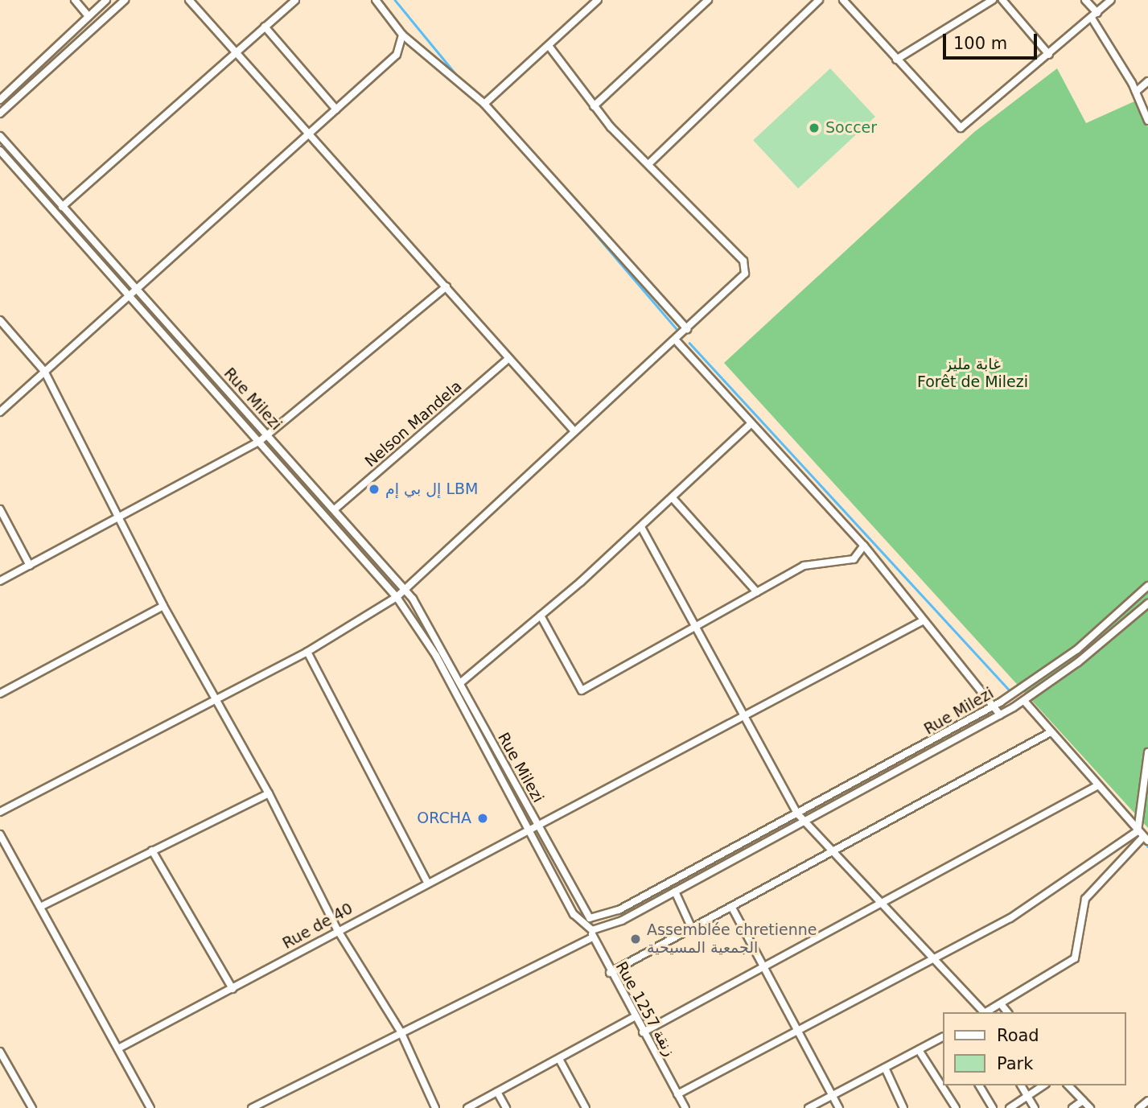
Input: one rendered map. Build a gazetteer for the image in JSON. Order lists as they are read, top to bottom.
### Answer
{
  "streets": {
    "street": [
      "Rue Milezi",
      "Nelson Mandela",
      "Rue de 40",
      "Rue 1257 زنقة"
    ]
  },
  "crossings": [
    ["Rue Milezi", "Nelson Mandela"],
    ["Rue Milezi", "Rue de 40"],
    ["Rue Milezi", "Rue 1257 زنقة"]
  ],
  "parks": ["غابة مليز Forêt de Milezi"],
  "places": [
    "Soccer",
    "إل بي إم LBM",
    "ORCHA",
    "Assemblée chretienne الجمعية المسيحية"
  ],
  "legend": ["Road", "Park"],
  "scale_bar": "100 m"
}
